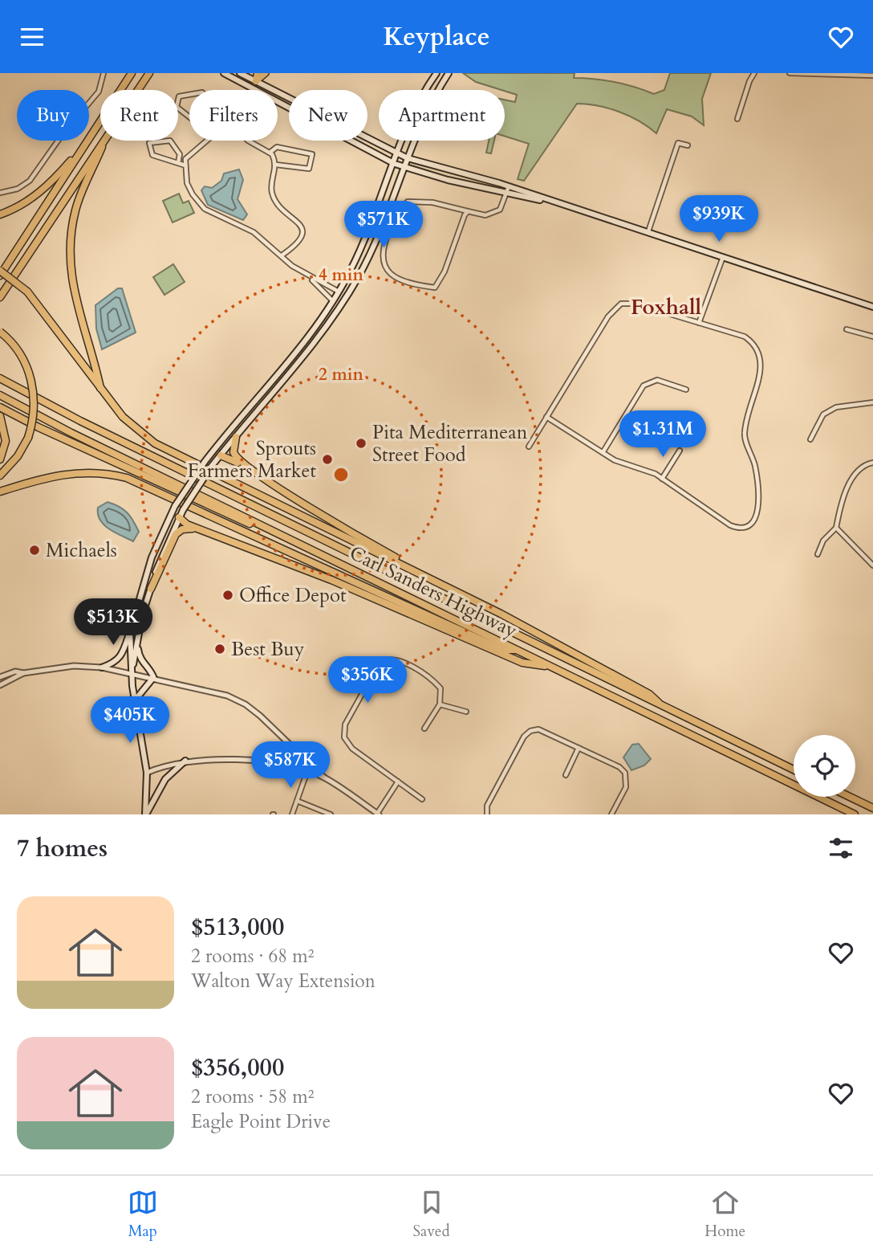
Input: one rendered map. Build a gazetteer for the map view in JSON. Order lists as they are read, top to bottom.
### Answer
{
  "streets": {
    "highway": ["Carl Sanders Highway"]
  },
  "districts": ["Foxhall"],
  "places": [
    "Pita Mediterranean Street Food",
    "Sprouts Farmers Market",
    "Michaels",
    "Office Depot",
    "Best Buy"
  ],
  "page": {
    "header": "Keyplace",
    "chip": [
      "Buy",
      "Rent",
      "Filters",
      "New",
      "Apartment"
    ],
    "price": [
      "$939K",
      "$571K",
      "$1.31M",
      "$513K",
      "$356K",
      "$405K",
      "$587K"
    ],
    "heading": "7 homes",
    "list": [
      {
        "name": "$513,000",
        "note": "2 rooms · 68 m² · Walton Way Extension"
      },
      {
        "name": "$356,000",
        "note": "2 rooms · 58 m² · Eagle Point Drive"
      }
    ],
    "tabs": ["Map", "Saved", "Home"]
  },
  "rings": ["4 min", "2 min"]
}
